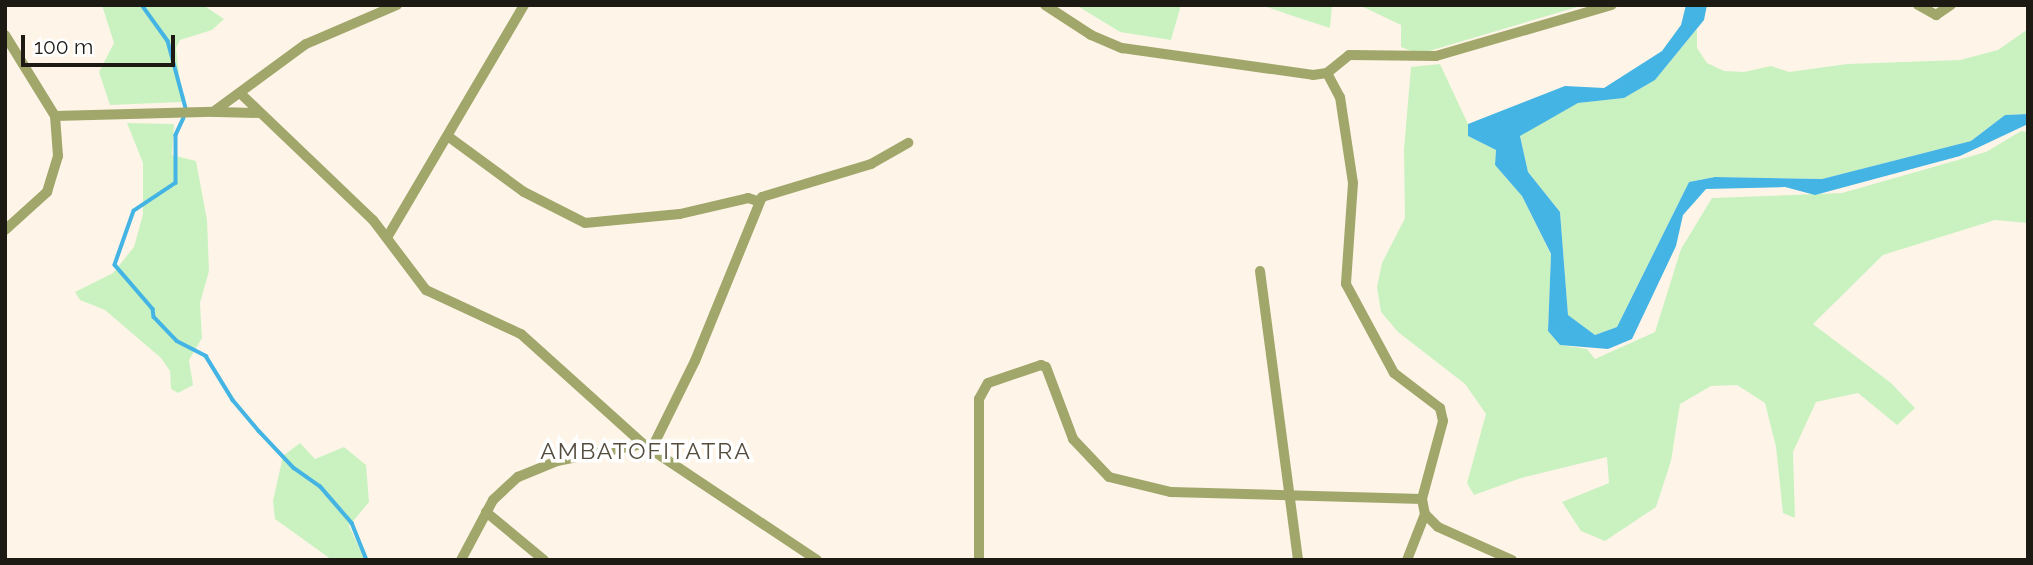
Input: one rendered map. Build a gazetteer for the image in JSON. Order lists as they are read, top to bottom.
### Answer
{
  "districts": ["AMBATOFITATRA"],
  "scale_bar": "100 m"
}
